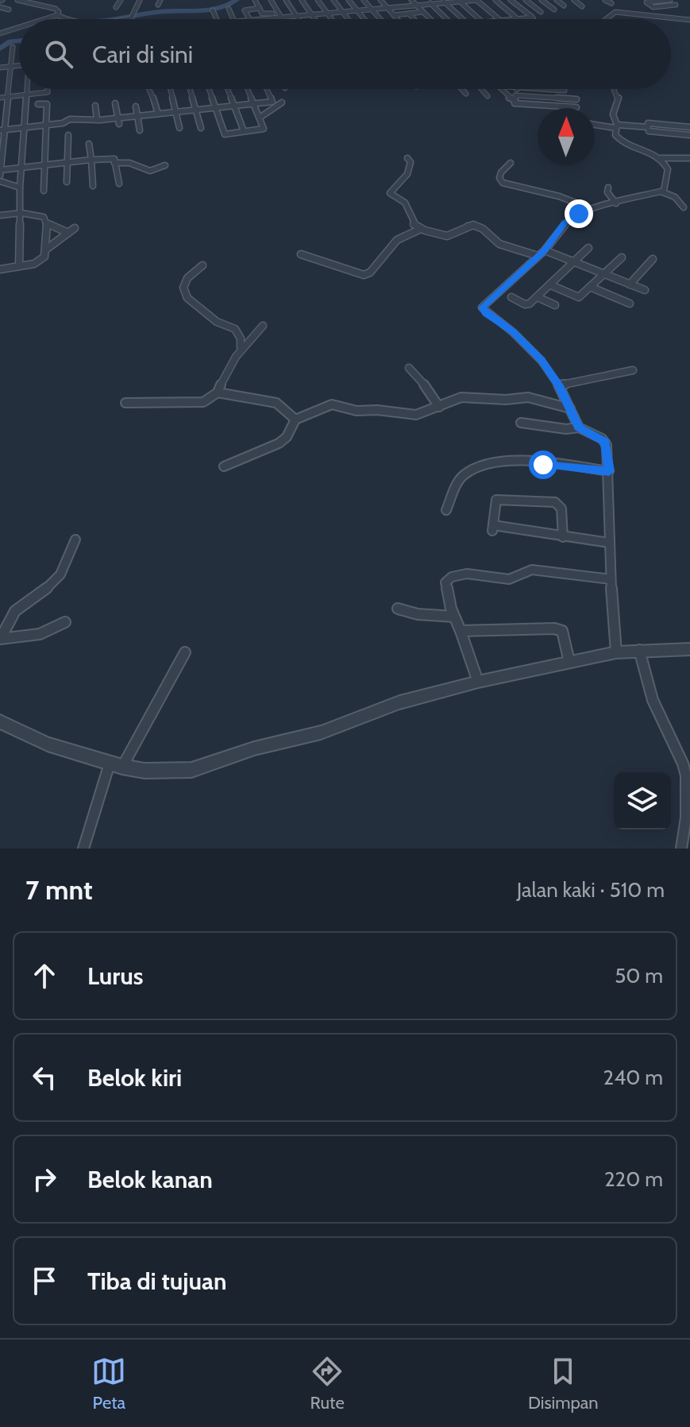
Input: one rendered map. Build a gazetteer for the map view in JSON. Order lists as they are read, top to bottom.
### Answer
{
  "north": "top",
  "page": {
    "search": "Cari di sini",
    "heading": ["7 mnt", "Jalan kaki · 510 m"],
    "list": [
      ["Lurus", "50 m"],
      ["Belok kiri", "240 m"],
      ["Belok kanan", "220 m"],
      "Tiba di tujuan"
    ],
    "nav": ["Peta", "Rute", "Disimpan"]
  }
}
